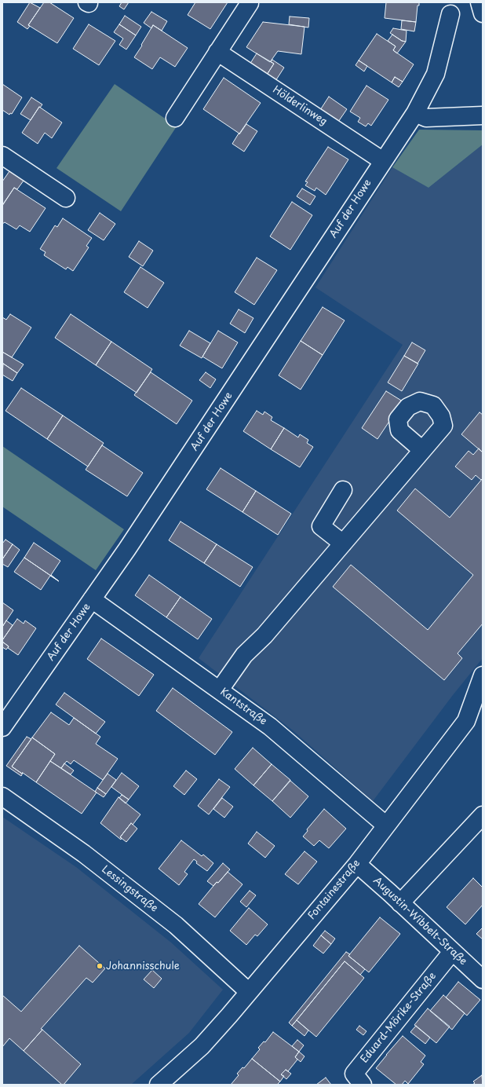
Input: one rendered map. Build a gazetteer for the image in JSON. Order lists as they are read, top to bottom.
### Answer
{
  "streets": {
    "street": [
      "Hölderlinweg",
      "Auf der Howe",
      "Kantstraße",
      "Lessingstraße",
      "Fontainestraße",
      "Augustin-Wibbelt-Straße",
      "Eduard-Mörike-Straße"
    ]
  },
  "crossings": [
    ["Hölderlinweg", "Auf der Howe"],
    ["Auf der Howe", "Kantstraße"],
    ["Kantstraße", "Fontainestraße"],
    ["Lessingstraße", "Fontainestraße"],
    ["Fontainestraße", "Augustin-Wibbelt-Straße"],
    ["Augustin-Wibbelt-Straße", "Eduard-Mörike-Straße"]
  ],
  "places": ["Johannisschule"]
}
